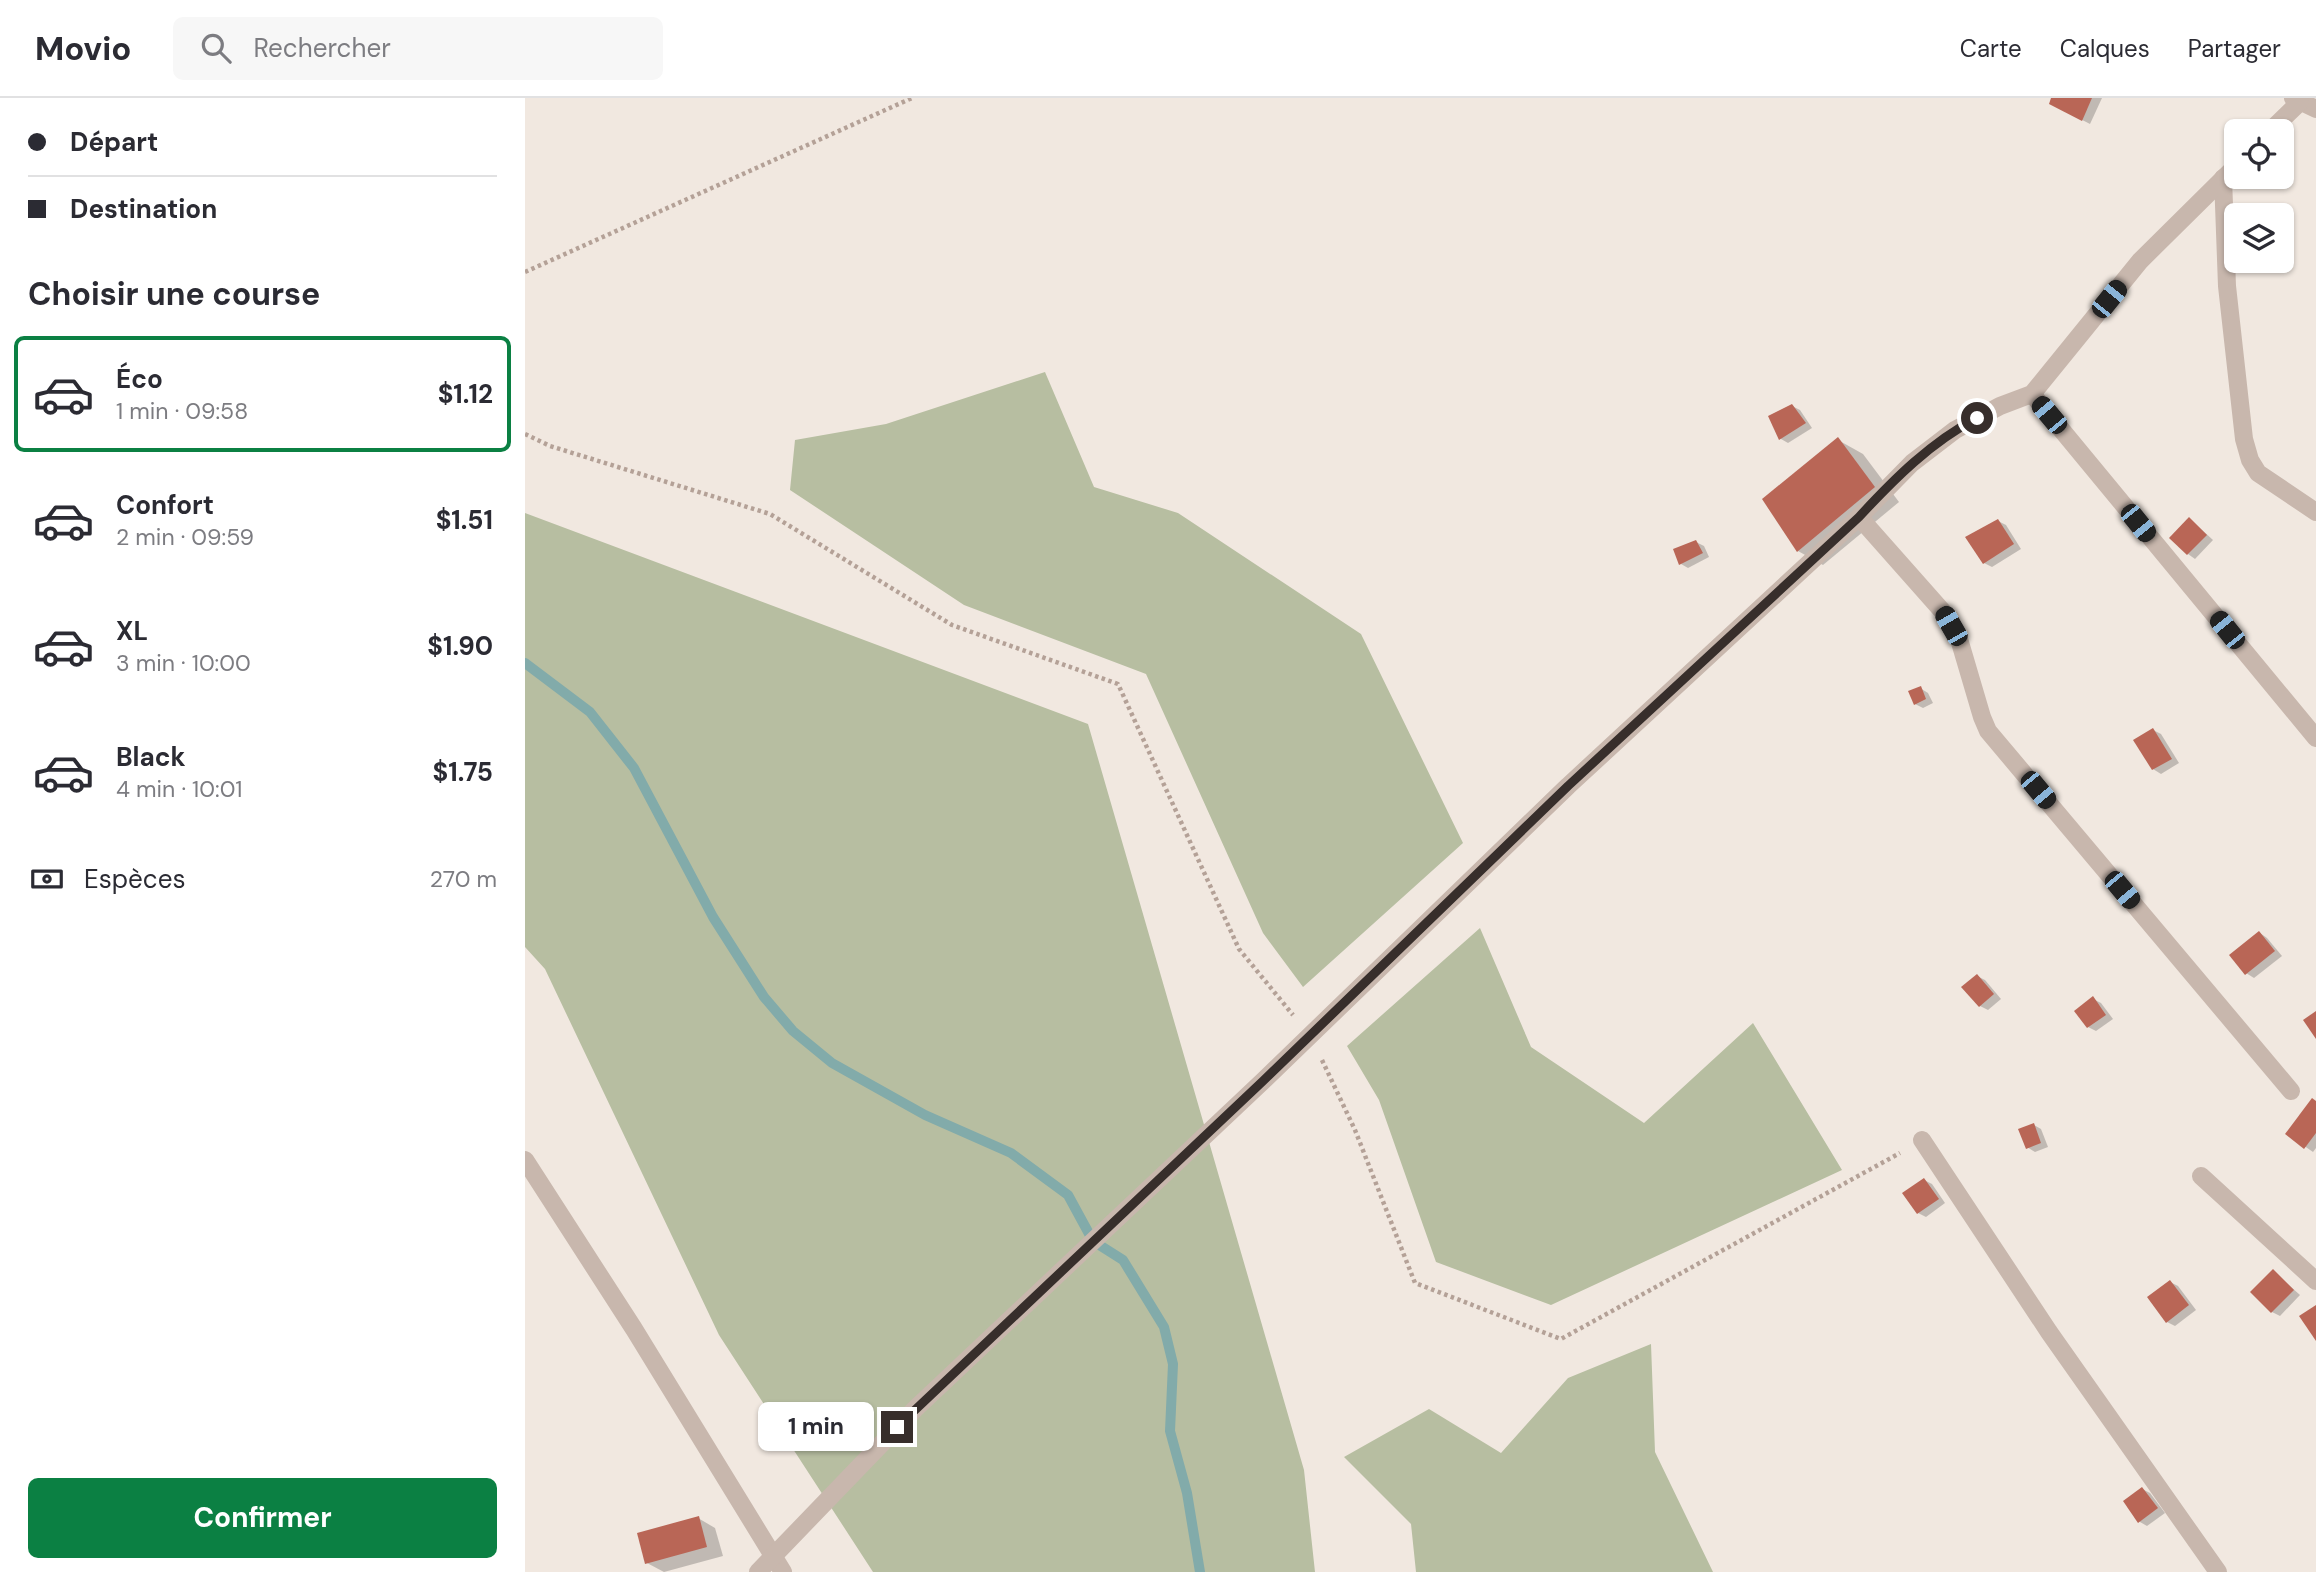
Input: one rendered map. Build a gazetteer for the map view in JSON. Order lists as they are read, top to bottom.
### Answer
{
  "page": {
    "header": "Movio",
    "search": "Rechercher",
    "nav": ["Carte", "Calques", "Partager"],
    "banner": ["Départ", "Destination"],
    "heading": "Choisir une course",
    "list": [
      {
        "name": "Éco",
        "note": "1 min · 09:58",
        "value": "$1.12"
      },
      {
        "name": "Confort",
        "note": "2 min · 09:59",
        "value": "$1.51"
      },
      {
        "name": "XL",
        "note": "3 min · 10:00",
        "value": "$1.90"
      },
      {
        "name": "Black",
        "note": "4 min · 10:01",
        "value": "$1.75"
      }
    ],
    "pay": ["Espèces", "270 m"],
    "bubble": "1 min",
    "buttons": "Confirmer"
  }
}
